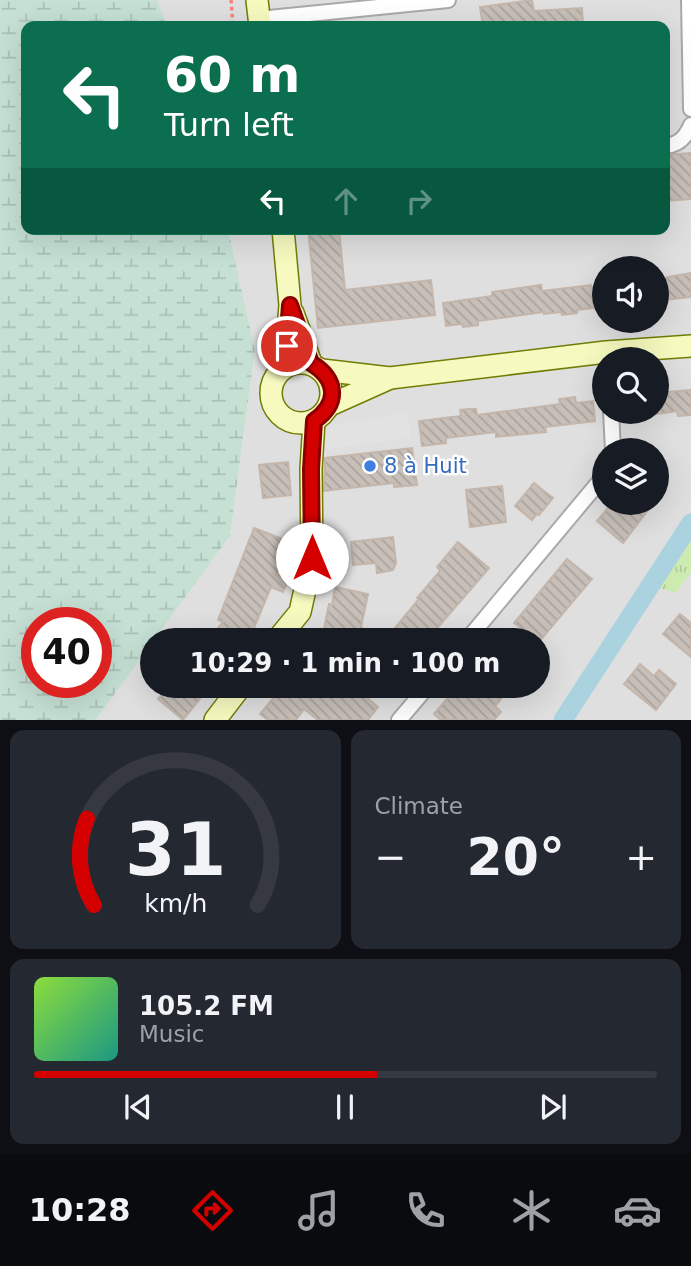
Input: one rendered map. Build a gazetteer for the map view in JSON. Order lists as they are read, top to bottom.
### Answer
{
  "places": ["8 à Huit"],
  "page": {
    "turn": ["60 m", "Turn left"],
    "limit": "40",
    "trip": "10:29 · 1 min · 100 m",
    "tile": "Climate",
    "heat": ["−", "20°", "+"],
    "song": ["105.2 FM", "Music"],
    "tabs": "10:28",
    "gauge": ["31", "km/h"]
  }
}
